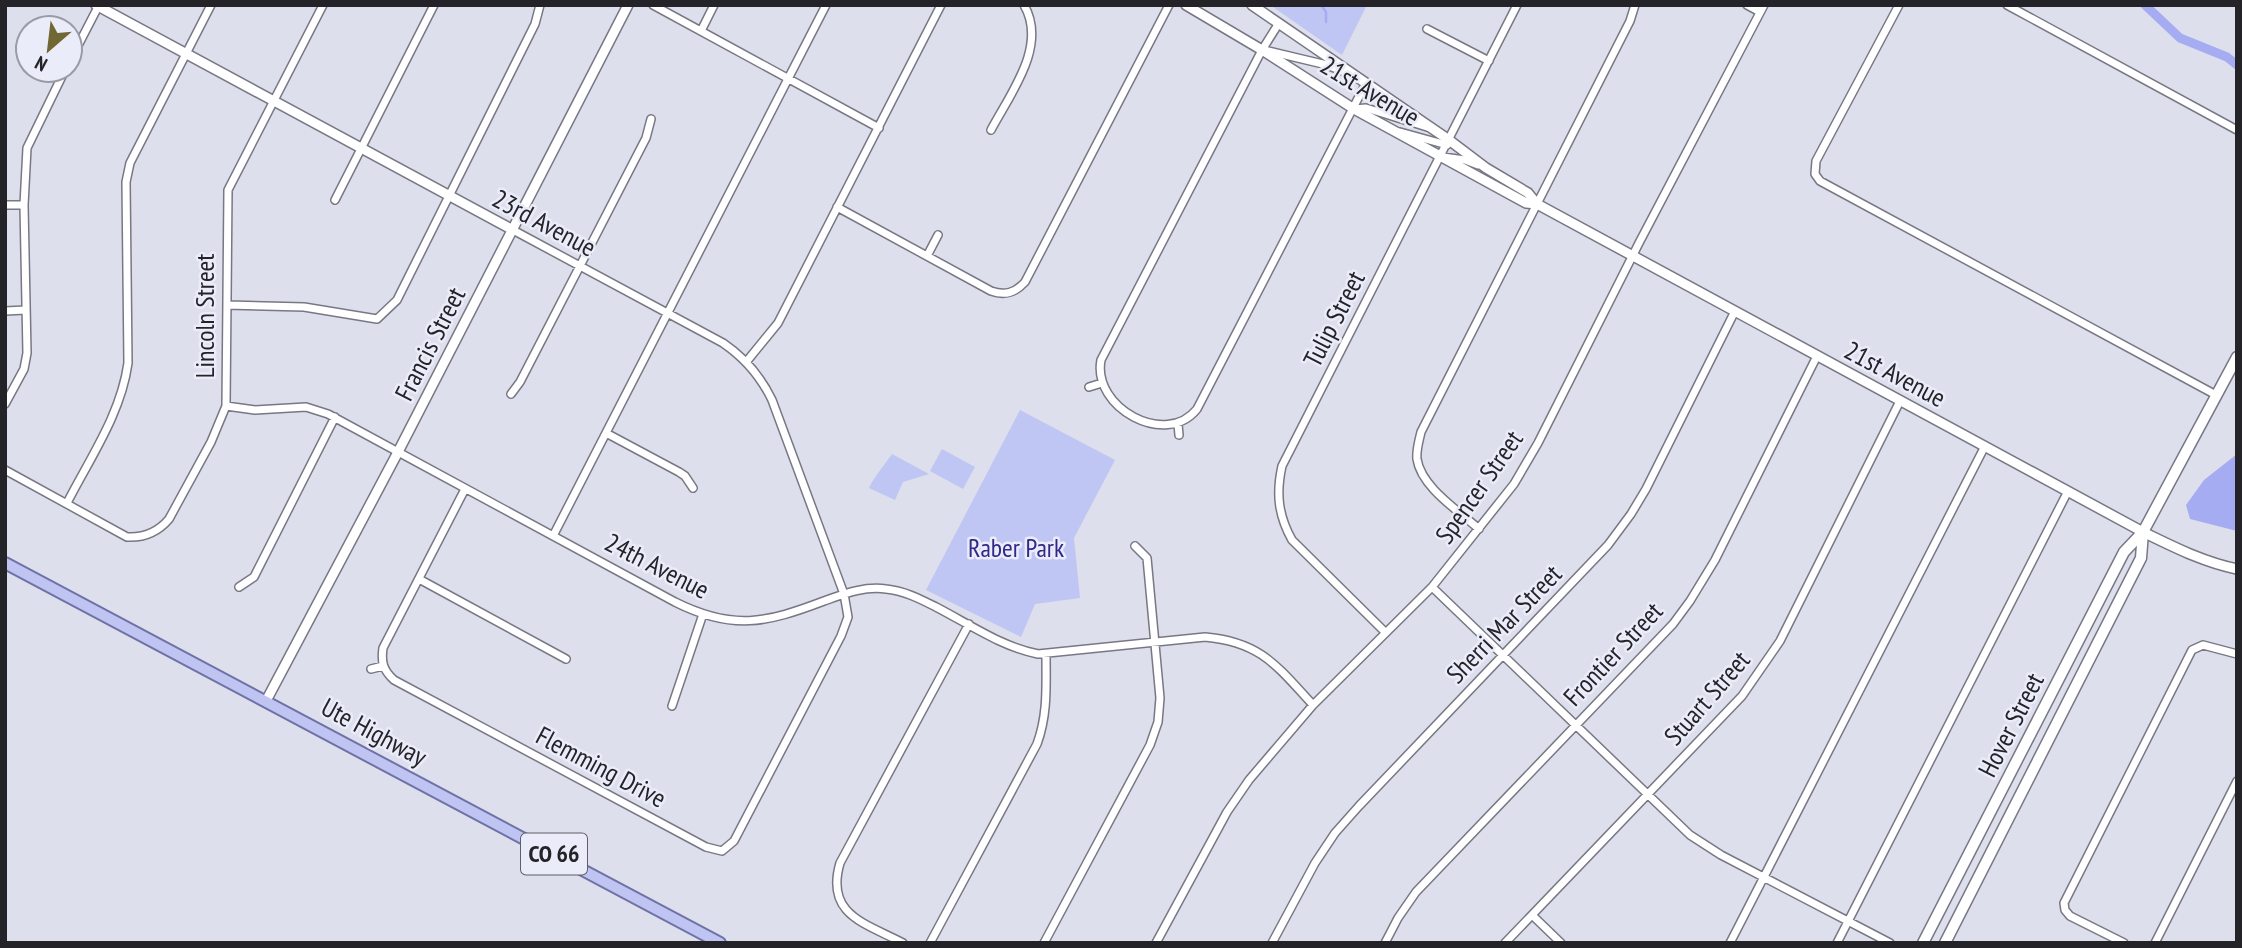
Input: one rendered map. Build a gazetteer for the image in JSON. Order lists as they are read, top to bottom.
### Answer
{
  "streets": {
    "main road": ["Hover Street", "Ute Highway", "CO 66"],
    "street": [
      "21st Avenue",
      "23rd Avenue",
      "Lincoln Street",
      "Tulip Street",
      "Francis Street",
      "Spencer Street",
      "24th Avenue",
      "Sherri Mar Street",
      "Frontier Street",
      "Stuart Street",
      "Flemming Drive"
    ]
  },
  "crossings": [
    ["21st Avenue", "Tulip Street"],
    ["21st Avenue", "Spencer Street"],
    ["21st Avenue", "Sherri Mar Street"],
    ["21st Avenue", "Frontier Street"],
    ["21st Avenue", "Stuart Street"],
    ["21st Avenue", "Hover Street"],
    ["23rd Avenue", "Lincoln Street"],
    ["23rd Avenue", "Francis Street"],
    ["23rd Avenue", "24th Avenue"],
    ["Lincoln Street", "24th Avenue"],
    ["Tulip Street", "Spencer Street"],
    ["Francis Street", "24th Avenue"],
    ["Francis Street", "Ute Highway"],
    ["Spencer Street", "24th Avenue"]
  ],
  "parks": ["Raber Park"],
  "north": "bottom left"
}
